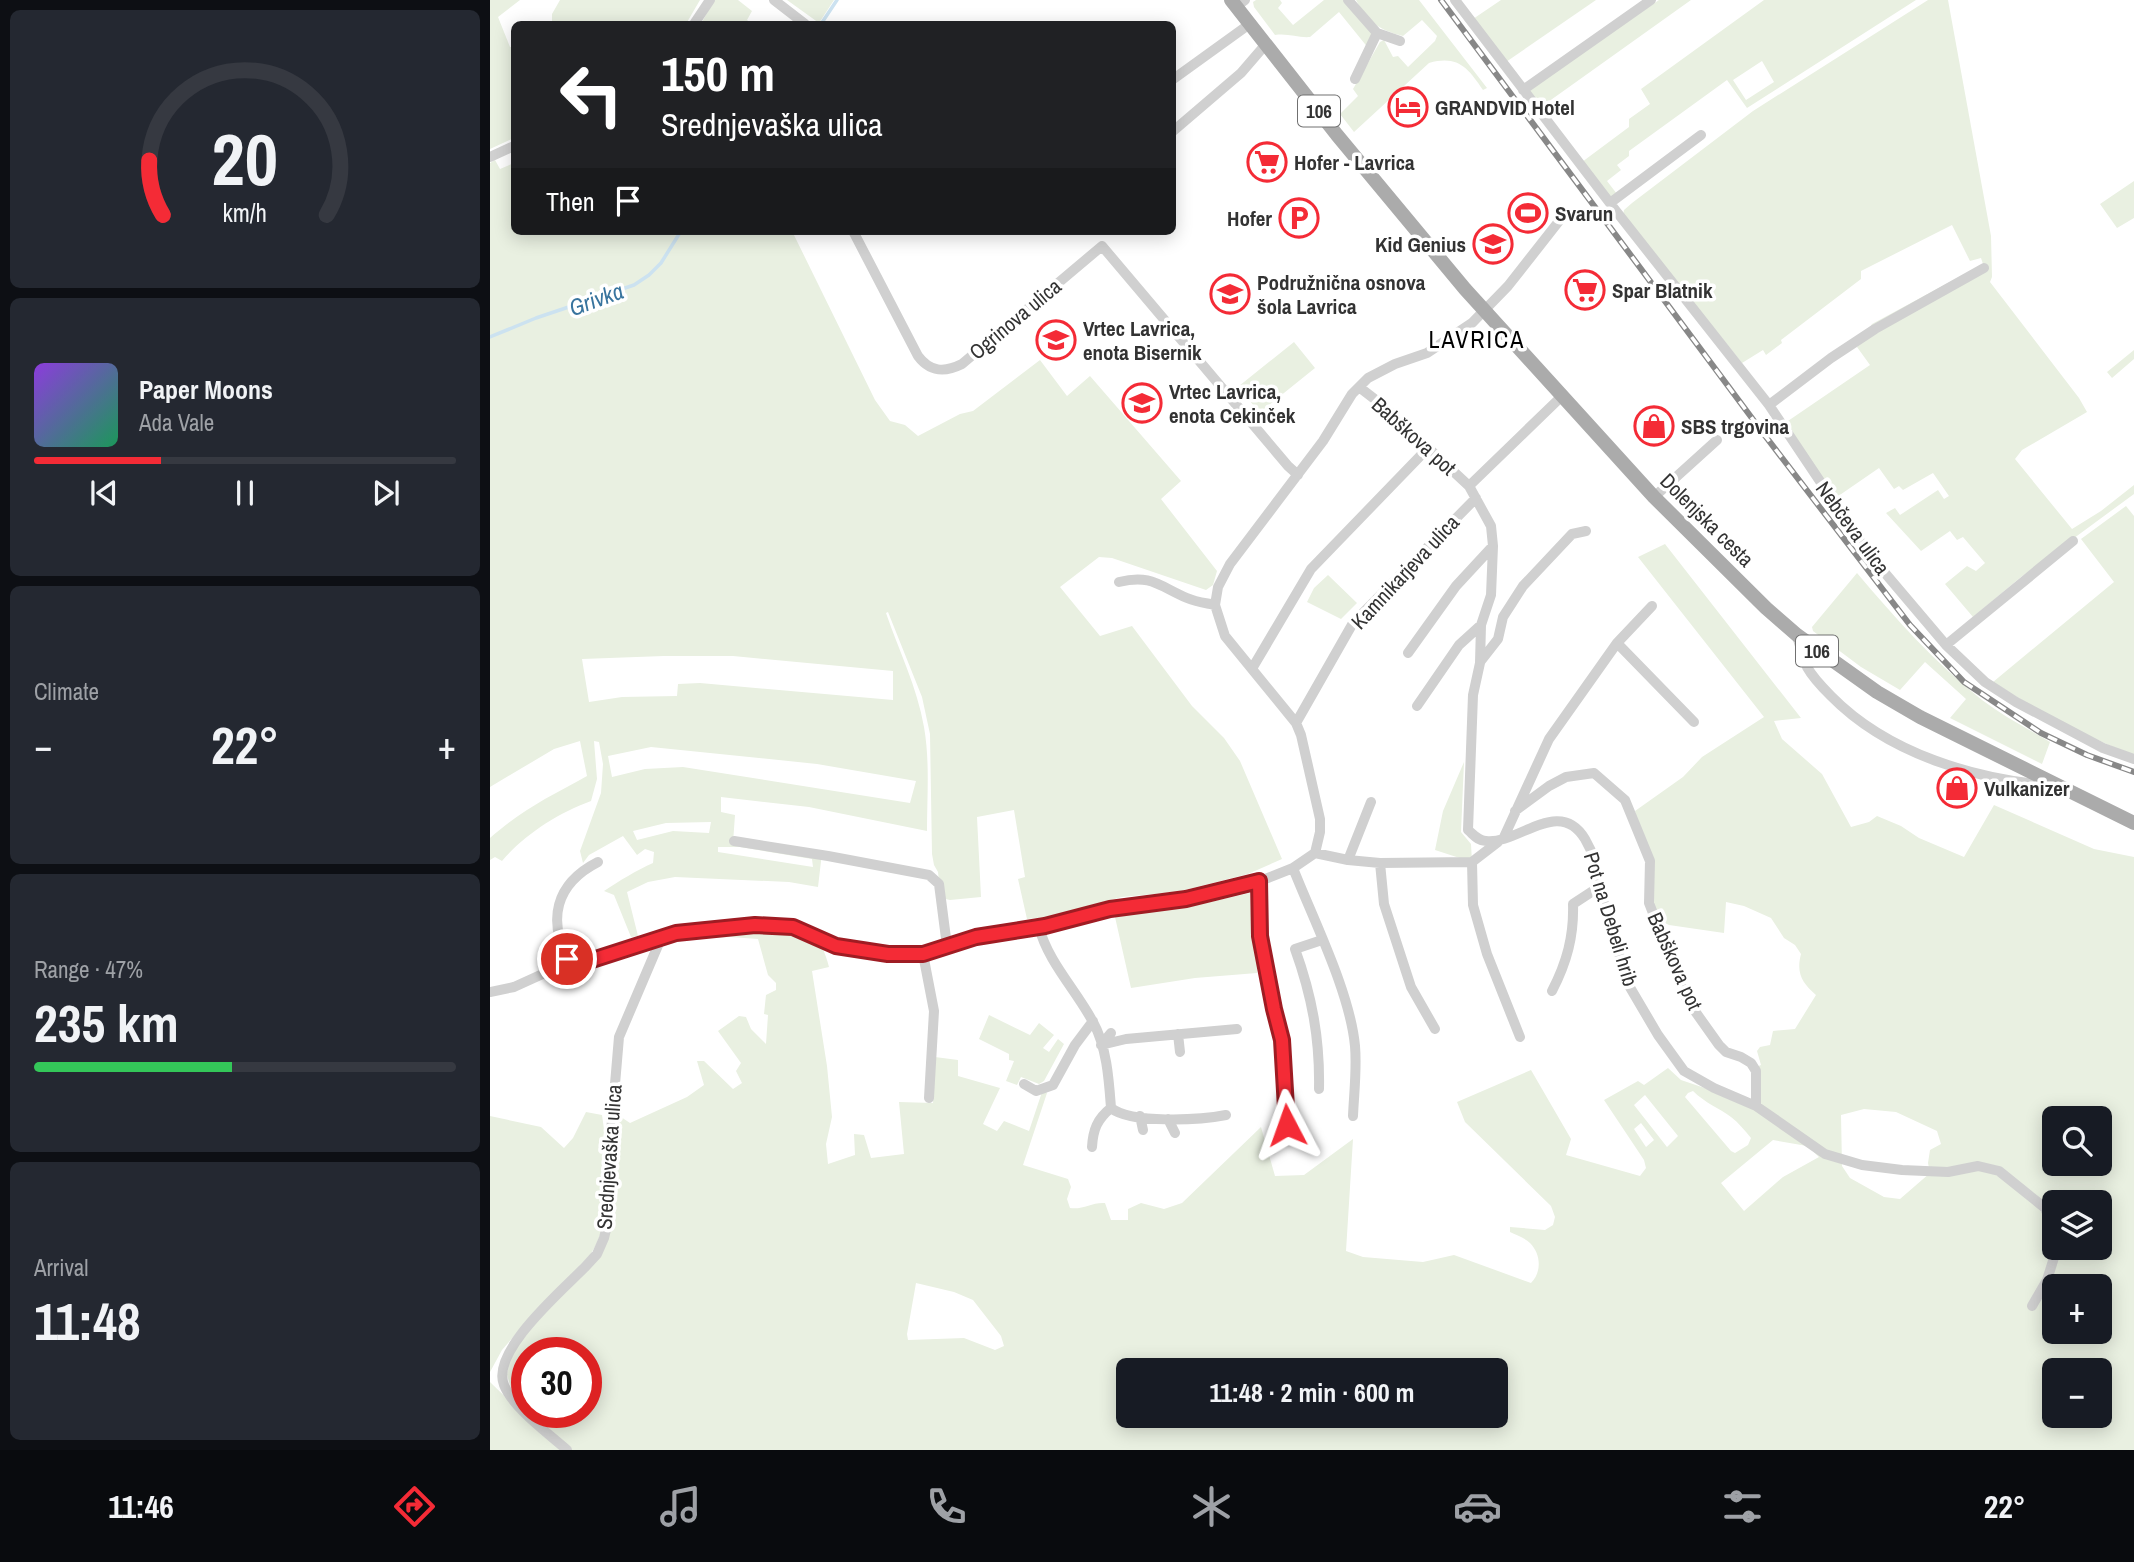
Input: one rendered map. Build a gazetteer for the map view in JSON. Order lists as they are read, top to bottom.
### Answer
{
  "streets": {
    "main road": ["106", "Dolenjska cesta"],
    "street": [
      "Ogrinova ulica",
      "Babškova pot",
      "Nebčeva ulica",
      "Kamnikarjeva ulica",
      "Pot na Debeli hrib",
      "Srednjevaška ulica"
    ]
  },
  "crossings": [
    ["Babškova pot", "Dolenjska cesta"],
    ["Babškova pot", "Kamnikarjeva ulica"],
    ["Babškova pot", "Pot na Debeli hrib"]
  ],
  "districts": ["LAVRICA"],
  "water": ["Grivka"],
  "places": {
    "hotel": ["GRANDVID Hotel"],
    "supermarket": ["Hofer - Lavrica", "Spar Blatnik"],
    "sports": ["Svarun"],
    "parking": ["Hofer"],
    "school or university": [
      "Kid Genius",
      "Podružnična osnova šola Lavrica",
      "Vrtec Lavrica, enota Bisernik",
      "Vrtec Lavrica, enota Cekinček"
    ],
    "shop": ["SBS trgovina", "Vulkanizer"]
  },
  "page": {
    "turn": ["150 m", "Srednjevaška ulica"],
    "then": "Then",
    "song": ["Paper Moons", "Ada Vale"],
    "tile": [
      "Climate",
      ["Range · 47%", "235 km"],
      ["Arrival", "11:48"]
    ],
    "heat": ["−", "22°", "+"],
    "map_buttons": ["+", "−"],
    "limit": "30",
    "trip": "11:48 · 2 min · 600 m",
    "tabs": ["11:46", "22°"],
    "gauge": ["20", "km/h"]
  }
}
